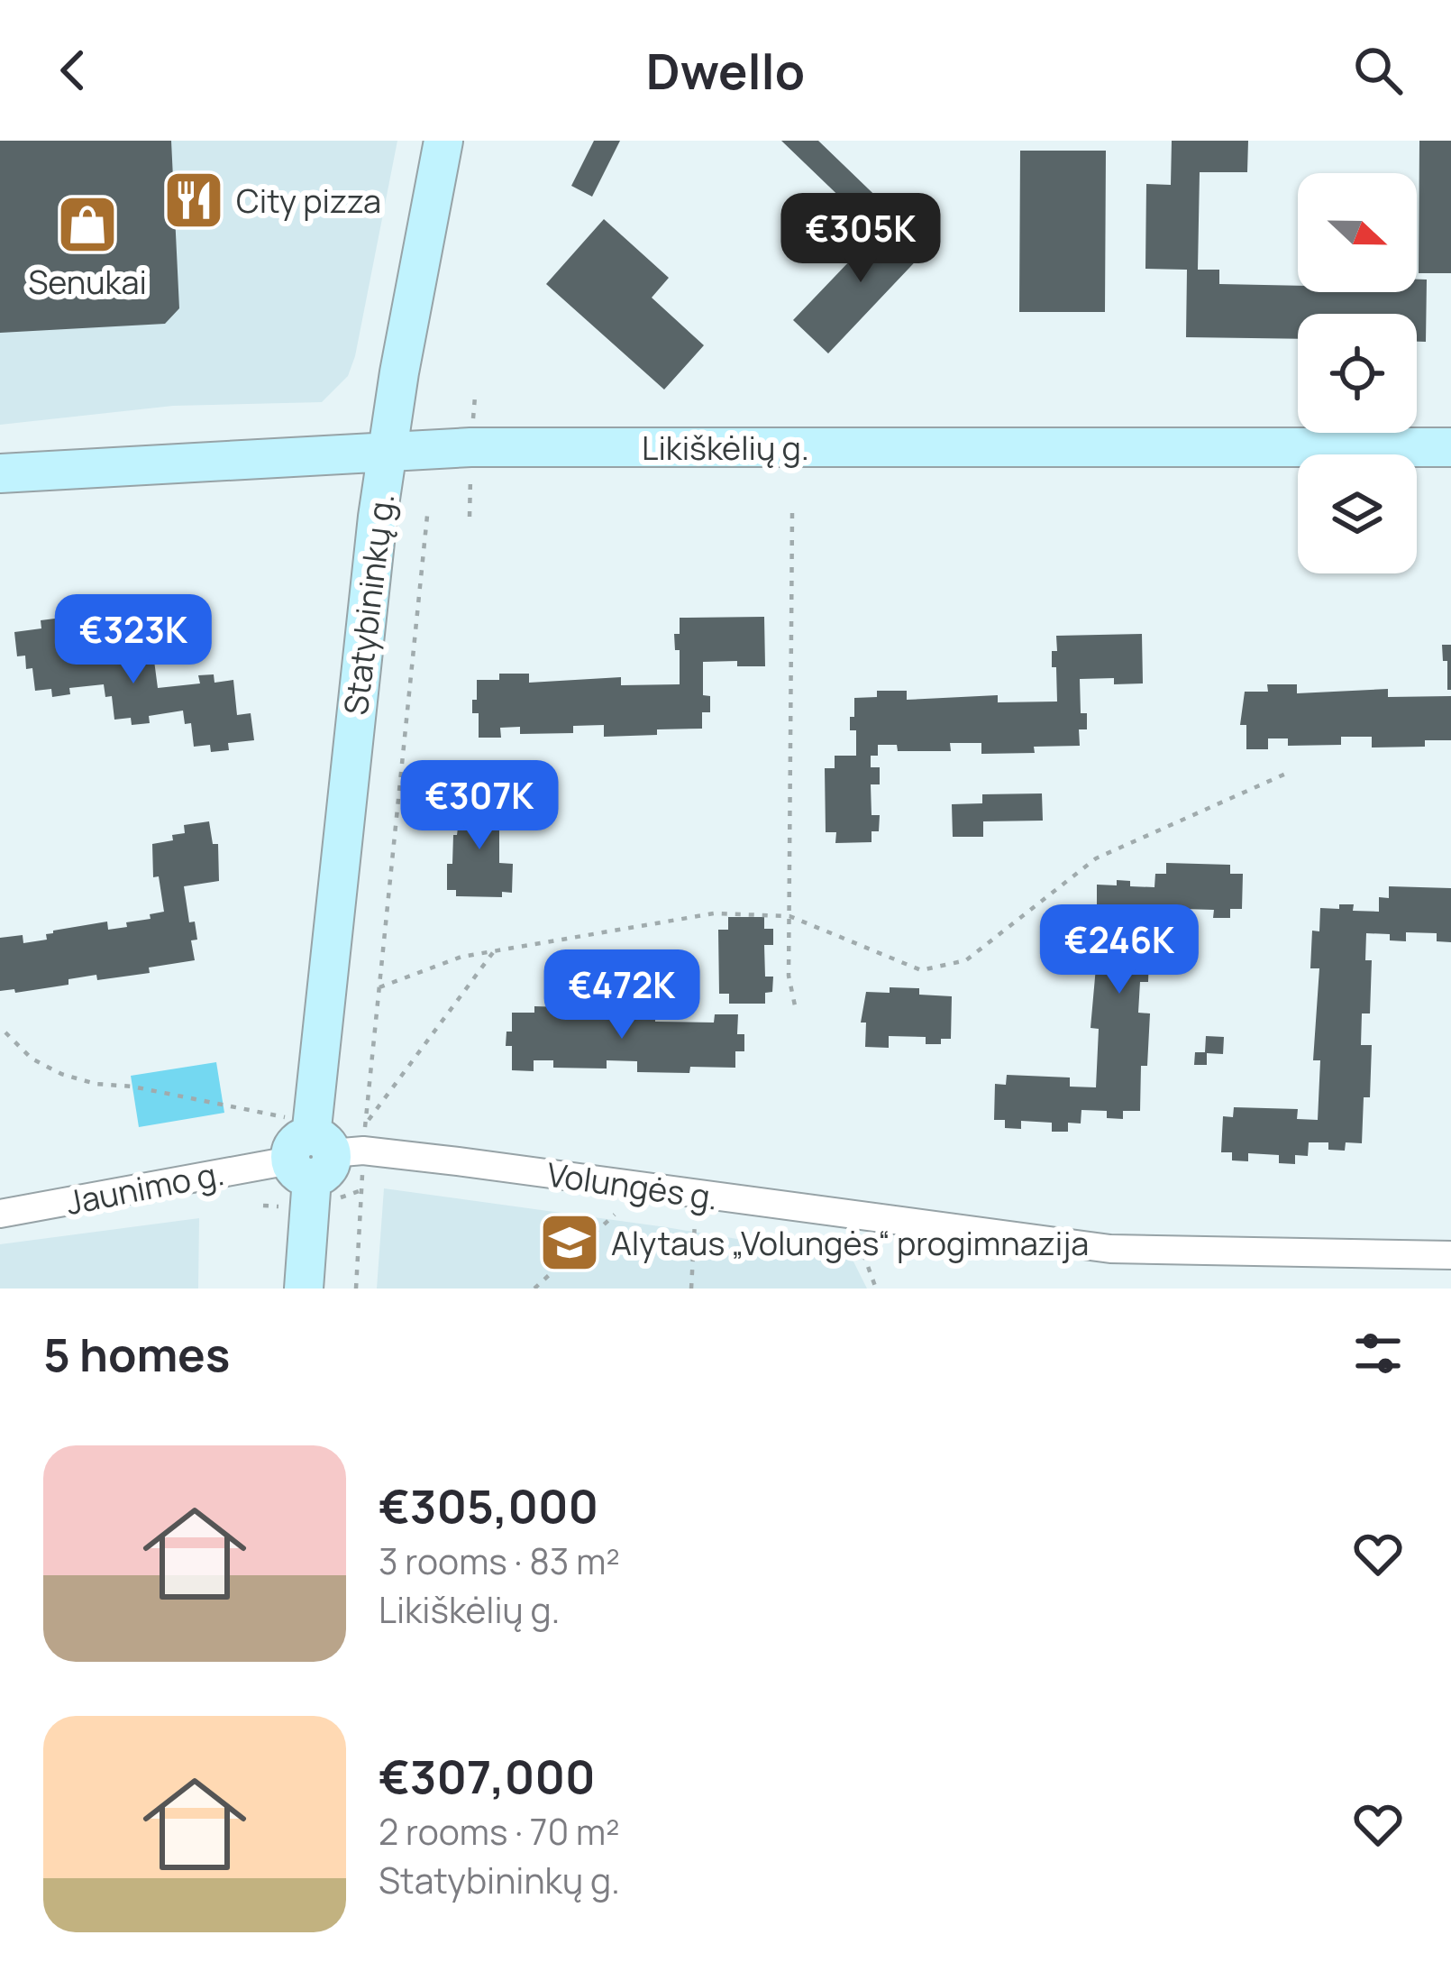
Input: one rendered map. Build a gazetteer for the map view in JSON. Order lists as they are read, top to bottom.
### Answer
{
  "streets": {
    "street": [
      "Likiškėlių g.",
      "Statybininkų g.",
      "Volungės g.",
      "Jaunimo g."
    ]
  },
  "crossings": [
    ["Likiškėlių g.", "Statybininkų g."],
    ["Statybininkų g.", "Volungės g."],
    ["Statybininkų g.", "Jaunimo g."],
    ["Volungės g.", "Jaunimo g."]
  ],
  "places": {
    "restaurant": ["City pizza"],
    "shop": ["Senukai"],
    "school or university": ["Alytaus „Volungės“ progimnazija"]
  },
  "north": "right",
  "page": {
    "header": "Dwello",
    "price": [
      "€305K",
      "€323K",
      "€307K",
      "€246K",
      "€472K"
    ],
    "heading": "5 homes",
    "list": [
      {
        "name": "€305,000",
        "note": "3 rooms · 83 m² · Likiškėlių g."
      },
      {
        "name": "€307,000",
        "note": "2 rooms · 70 m² · Statybininkų g."
      }
    ]
  }
}
